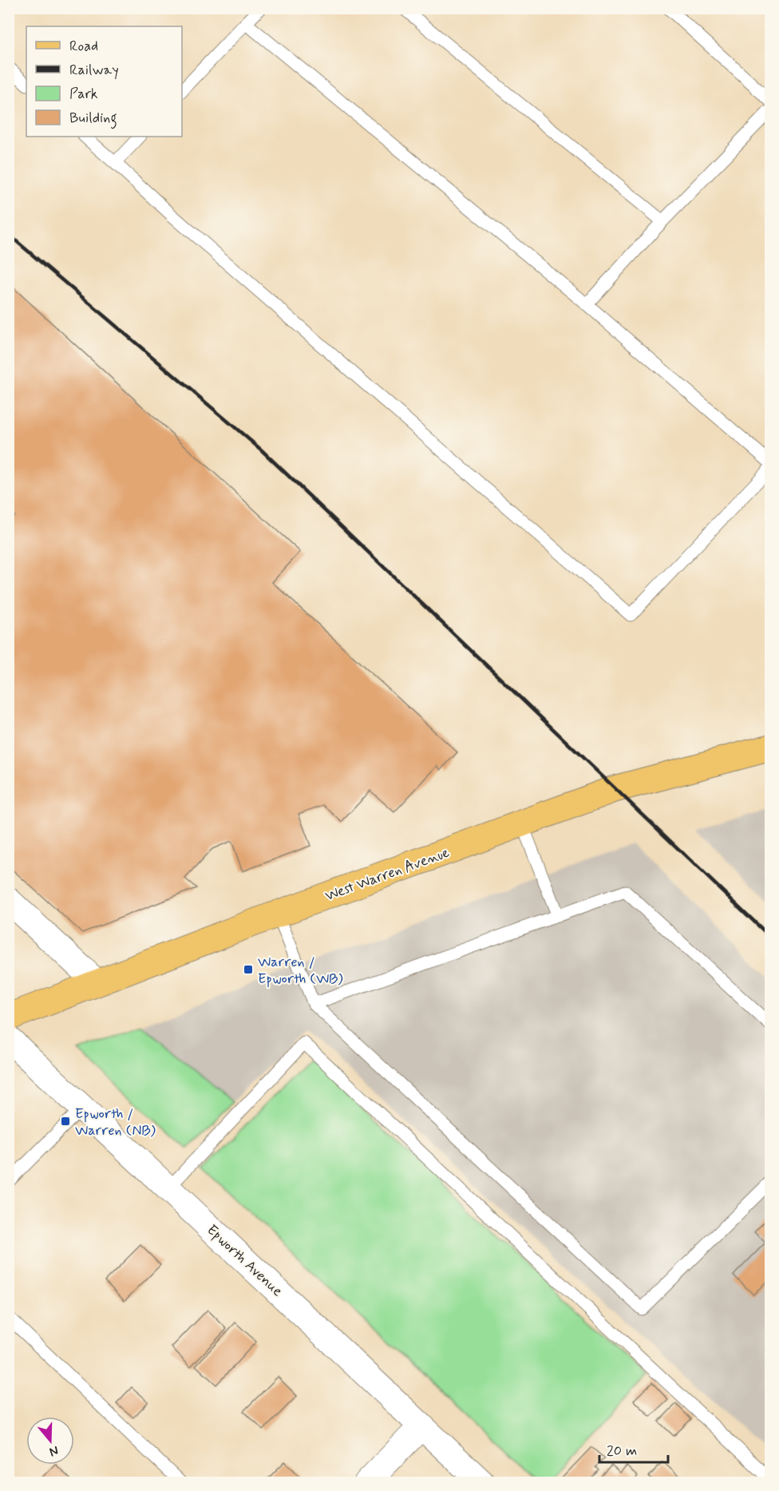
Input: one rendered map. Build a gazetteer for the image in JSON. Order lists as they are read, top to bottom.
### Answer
{
  "streets": {
    "main road": ["West Warren Avenue"],
    "street": ["Epworth Avenue"]
  },
  "places": {
    "transit": ["Warren / Epworth (WB)", "Epworth / Warren (NB)"]
  },
  "legend": [
    "Road",
    "Railway",
    "Park",
    "Building"
  ],
  "scale_bar": "20 m",
  "north": "bottom"
}
